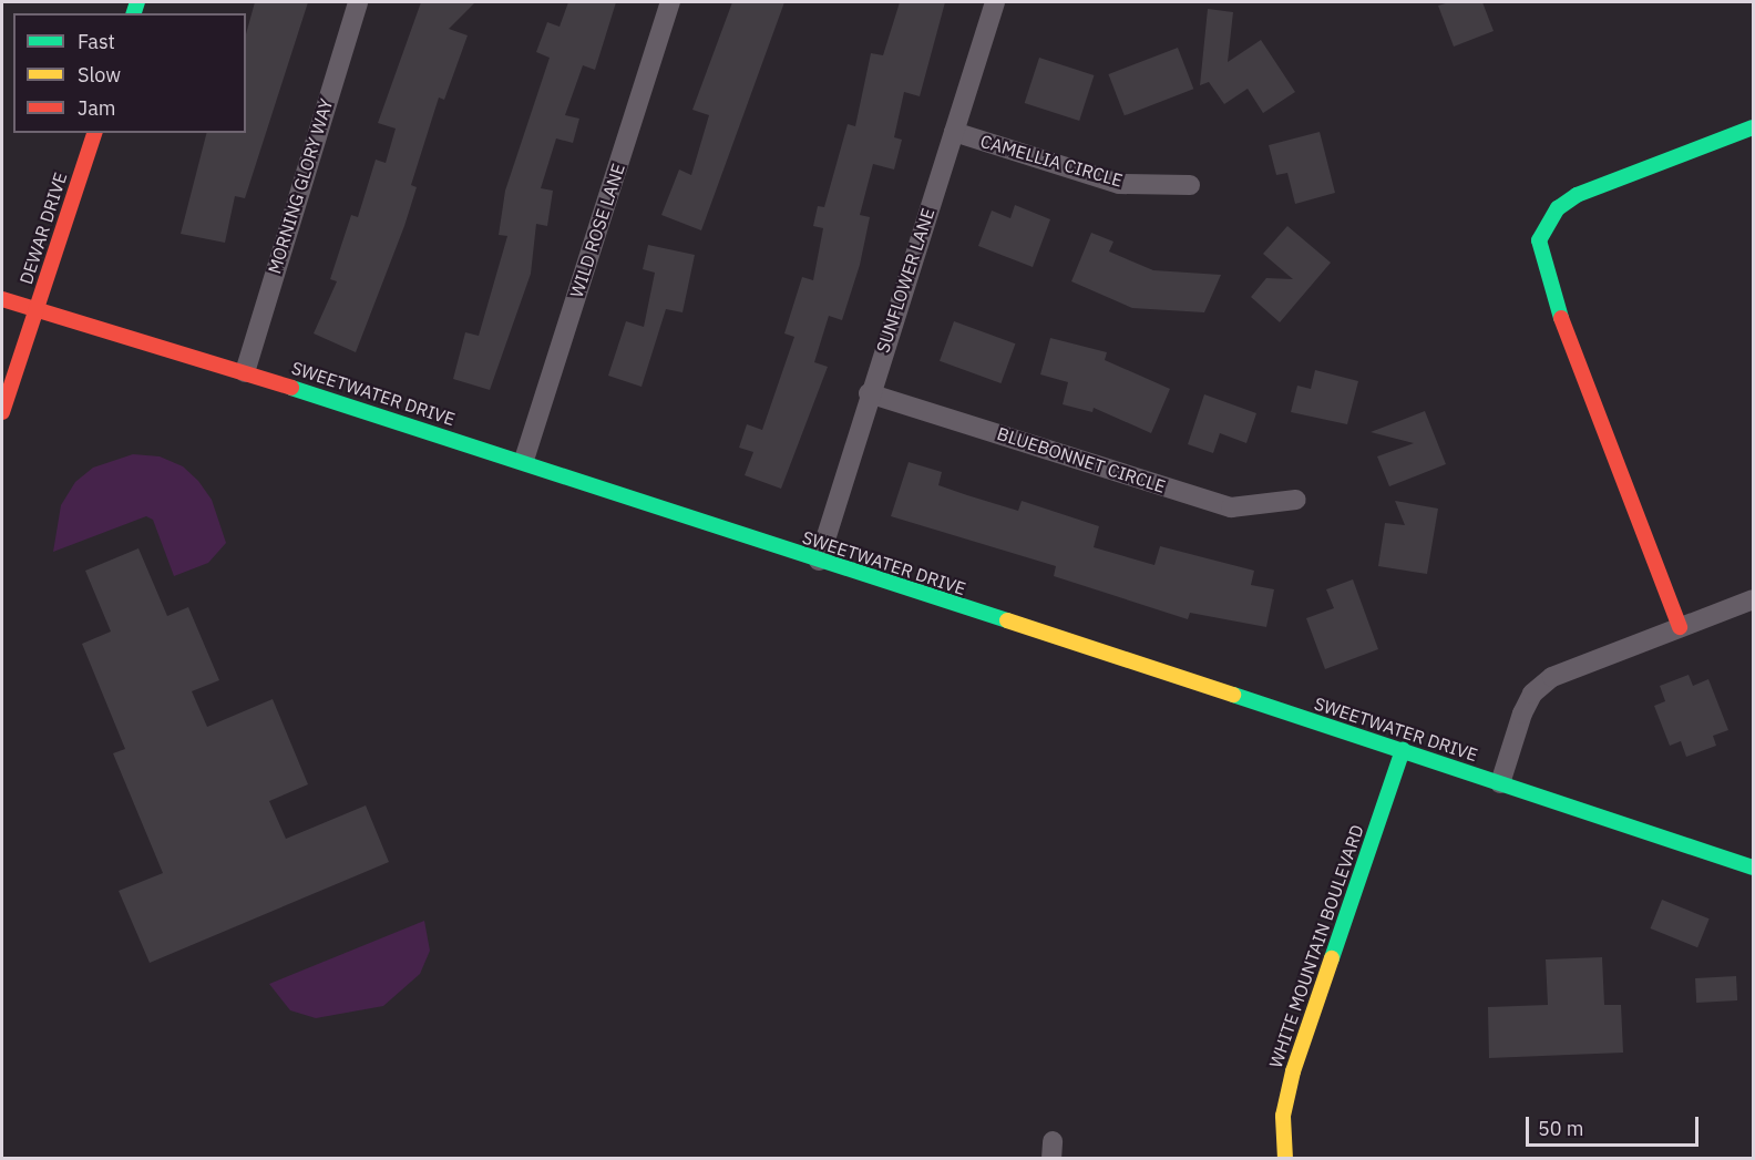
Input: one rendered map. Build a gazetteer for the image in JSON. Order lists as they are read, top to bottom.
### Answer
{
  "streets": {
    "street": [
      "CAMELLIA CIRCLE",
      "MORNING GLORY WAY",
      "DEWAR DRIVE",
      "WILD ROSE LANE",
      "SUNFLOWER LANE",
      "SWEETWATER DRIVE",
      "BLUEBONNET CIRCLE",
      "WHITE MOUNTAIN BOULEVARD"
    ]
  },
  "crossings": [
    ["CAMELLIA CIRCLE", "SUNFLOWER LANE"],
    ["MORNING GLORY WAY", "SWEETWATER DRIVE"],
    ["DEWAR DRIVE", "SWEETWATER DRIVE"],
    ["WILD ROSE LANE", "SWEETWATER DRIVE"],
    ["SUNFLOWER LANE", "SWEETWATER DRIVE"],
    ["SUNFLOWER LANE", "BLUEBONNET CIRCLE"],
    ["SWEETWATER DRIVE", "WHITE MOUNTAIN BOULEVARD"]
  ],
  "legend": ["Fast", "Slow", "Jam"],
  "scale_bar": "50 m"
}
